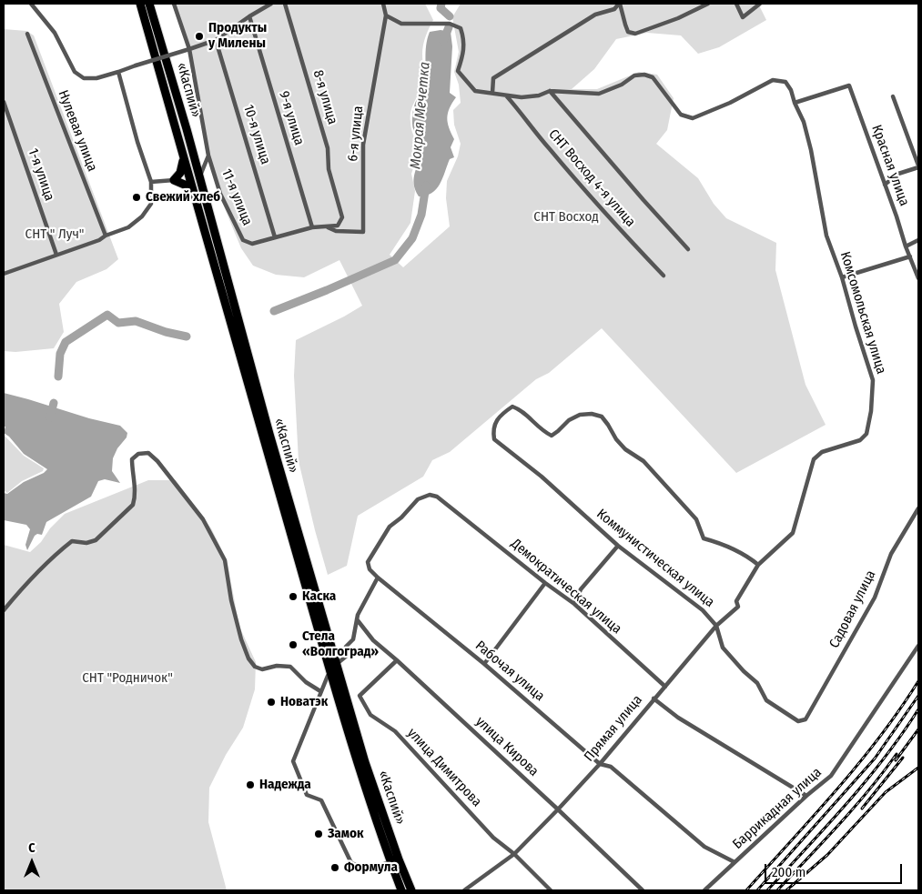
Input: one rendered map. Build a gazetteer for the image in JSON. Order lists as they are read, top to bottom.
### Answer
{
  "streets": {
    "highway": ["«Каспий»"],
    "street": [
      "8-я улица",
      "9-я улица",
      "Нулевая улица",
      "6-я улица",
      "10-я улица",
      "Красная улица",
      "1-я улица",
      "СНТ Восход 4-я улица",
      "11-я улица",
      "Комсомольская улица",
      "Коммунистическая улица",
      "Демократическая улица",
      "Садовая улица",
      "Рабочая улица",
      "Прямая улица",
      "улица Кирова",
      "улица Димитрова",
      "Баррикадная улица"
    ]
  },
  "crossings": [
    ["8-я улица", "6-я улица"],
    ["9-я улица", "11-я улица"],
    ["10-я улица", "11-я улица"],
    ["Красная улица", "Комсомольская улица"],
    ["СНТ Восход 4-я улица", "Комсомольская улица"],
    ["Комсомольская улица", "Коммунистическая улица"],
    ["Комсомольская улица", "Прямая улица"],
    ["Коммунистическая улица", "Садовая улица"],
    ["Коммунистическая улица", "Прямая улица"],
    ["Демократическая улица", "Рабочая улица"],
    ["Демократическая улица", "Прямая улица"],
    ["Рабочая улица", "Прямая улица"],
    ["Рабочая улица", "Баррикадная улица"],
    ["Прямая улица", "улица Кирова"],
    ["Прямая улица", "улица Димитрова"],
    ["улица Кирова", "улица Димитрова"]
  ],
  "water": ["Мокрая Мечетка"],
  "parks": ["СНТ Восход", "СНТ \" Луч\"", "СНТ \"Родничок\""],
  "places": [
    "Продукты у Милены",
    "Свежий хлеб",
    "Каска",
    "Стела «Волгоград»",
    "Новатэк",
    "Надежда",
    "Замок",
    "Формула"
  ],
  "scale_bar": "200 m",
  "north": "top"
}
